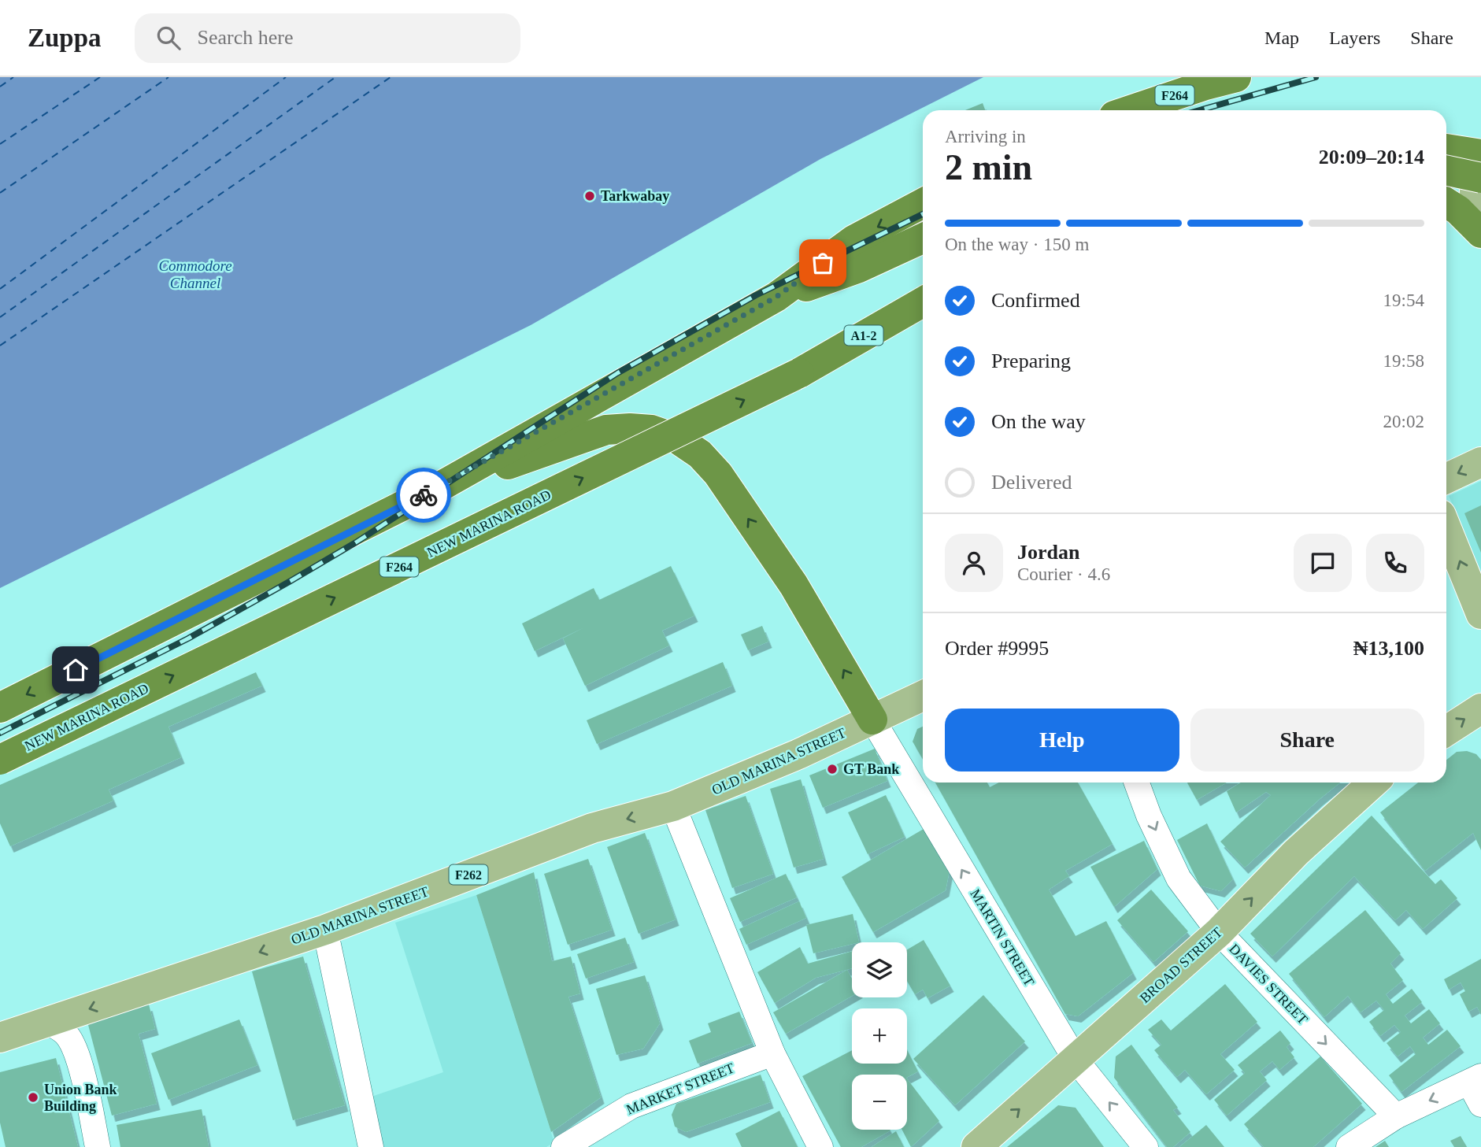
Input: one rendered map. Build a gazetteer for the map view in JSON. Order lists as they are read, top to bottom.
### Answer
{
  "streets": {
    "highway": ["F264", "A1-2", "NEW MARINA ROAD"],
    "main road": ["OLD MARINA STREET", "F262", "BROAD STREET"],
    "street": ["MARTIN STREET", "DAVIES STREET", "MARKET STREET"]
  },
  "crossings": [
    ["F264", "A1-2"],
    ["F264", "NEW MARINA ROAD"],
    ["A1-2", "NEW MARINA ROAD"],
    ["OLD MARINA STREET", "MARTIN STREET"],
    ["MARTIN STREET", "BROAD STREET"],
    ["BROAD STREET", "DAVIES STREET"]
  ],
  "one_way": [
    "OLD MARINA STREET",
    "MARTIN STREET",
    "BROAD STREET",
    "DAVIES STREET"
  ],
  "water": ["Commodore Channel"],
  "places": ["Tarkwabay", "GT Bank", "Union Bank Building"],
  "page": {
    "header": "Zuppa",
    "search": "Search here",
    "nav": ["Map", "Layers", "Share"],
    "heading": ["2 min", "Arriving in", "20:09–20:14"],
    "panel": [
      "Jordan",
      "Courier · 4.6",
      "Order #9995",
      "₦13,100"
    ],
    "bar": "On the way · 150 m",
    "list": [
      ["Confirmed", "19:54"],
      ["Preparing", "19:58"],
      ["On the way", "20:02"],
      "Delivered"
    ],
    "buttons": ["Help", "Share"],
    "map_buttons": ["+", "−"]
  }
}
